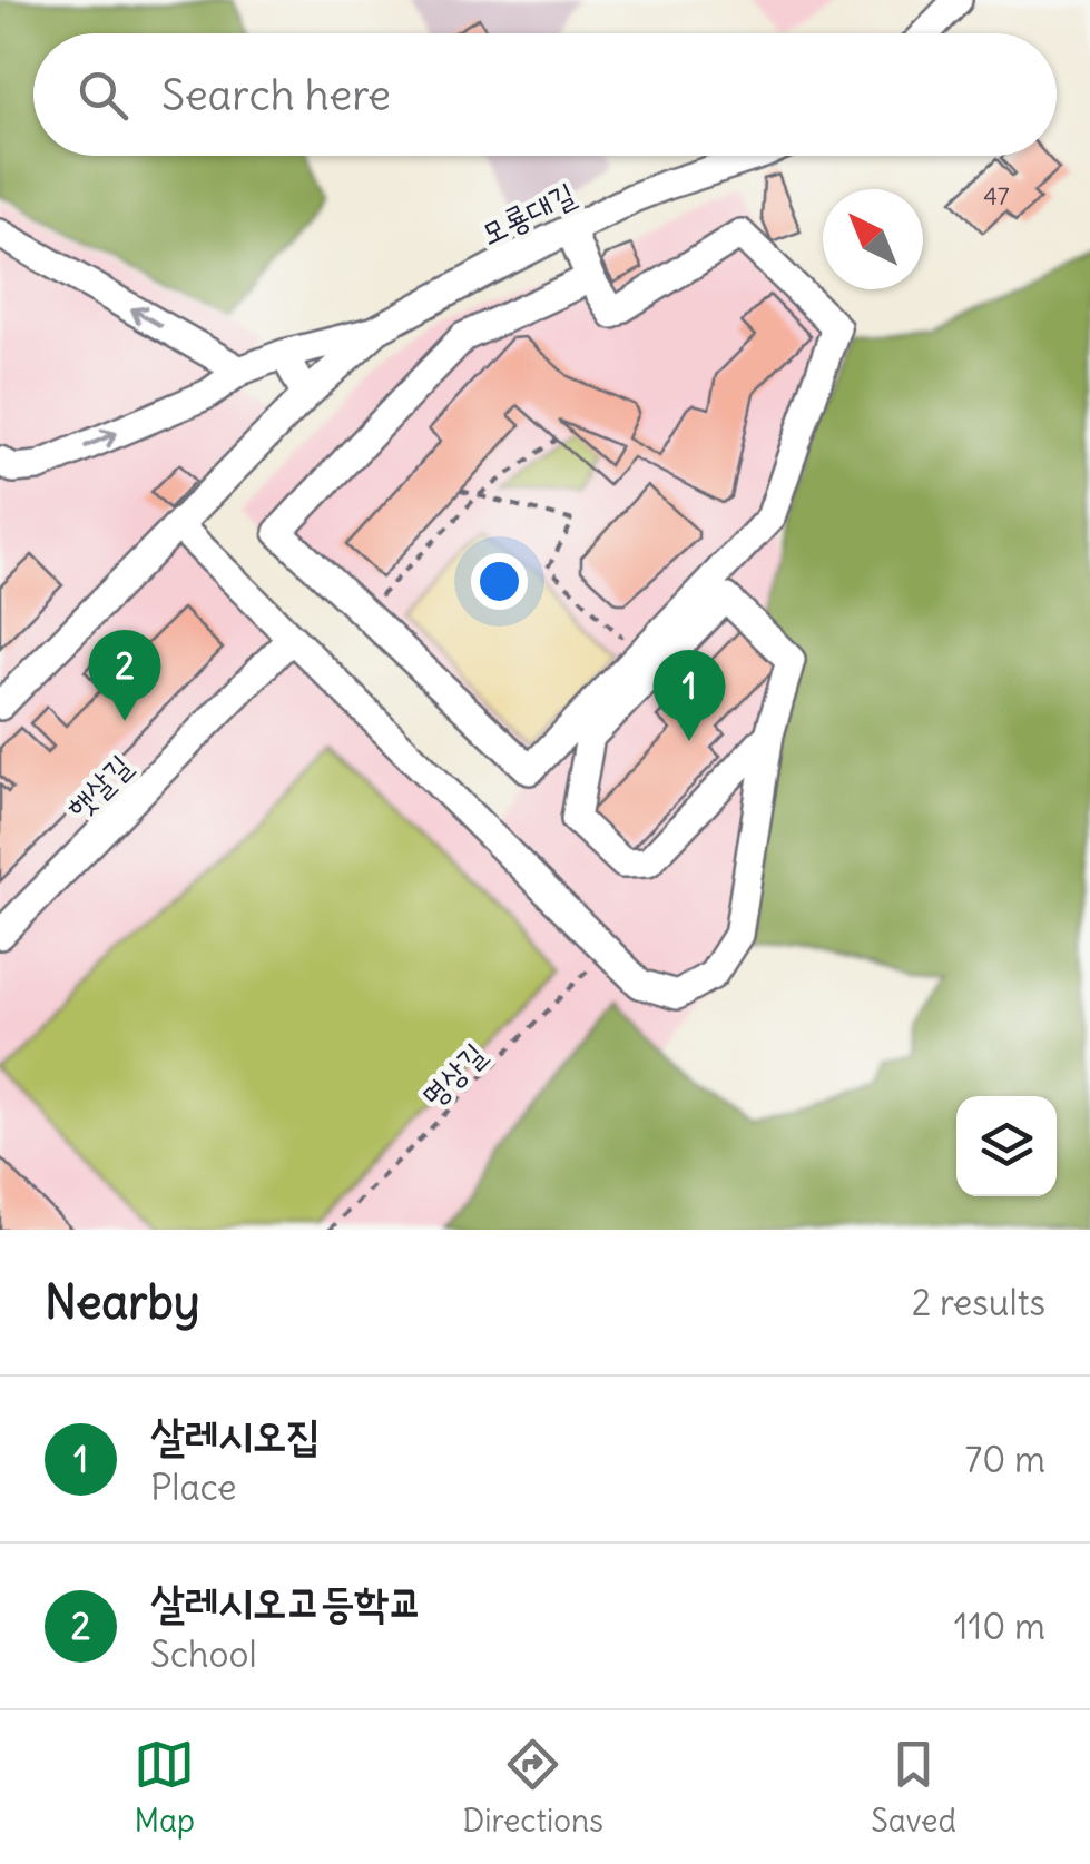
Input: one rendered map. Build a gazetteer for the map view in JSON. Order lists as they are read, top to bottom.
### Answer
{
  "streets": {
    "street": ["모룡대길", "햇살길"],
    "path": ["명상길"]
  },
  "house_numbers": ["47"],
  "north": "top left",
  "page": {
    "search": "Search here",
    "pins": ["2", "1"],
    "heading": ["Nearby", "2 results"],
    "list": [
      {
        "mark": "1",
        "name": "살레시오집",
        "note": "Place",
        "value": "70 m"
      },
      {
        "mark": "2",
        "name": "살레시오고등학교",
        "note": "School",
        "value": "110 m"
      }
    ],
    "nav": ["Map", "Directions", "Saved"]
  }
}
